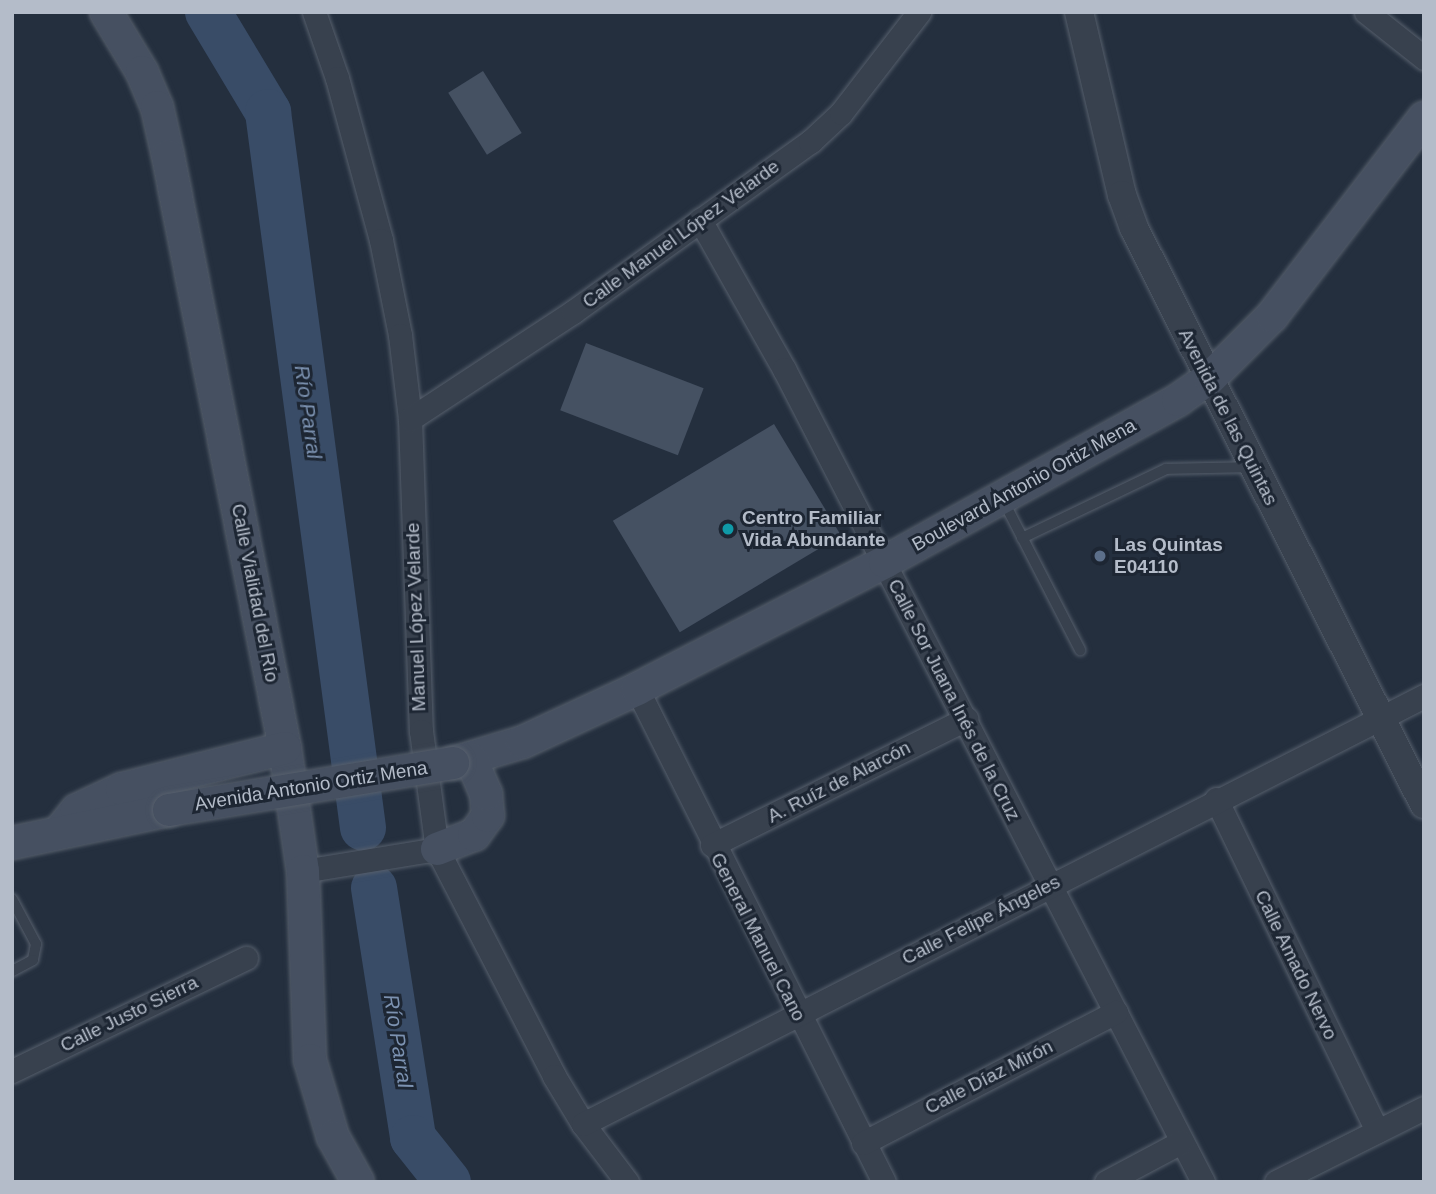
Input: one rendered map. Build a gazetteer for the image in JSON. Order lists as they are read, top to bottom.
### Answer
{
  "streets": {
    "main road": ["Boulevard Antonio Ortiz Mena", "Calle Vialidad del Río", "Avenida Antonio Ortiz Mena"],
    "street": [
      "Calle Manuel López Velarde",
      "Avenida de las Quintas",
      "Manuel López Velarde",
      "Calle Sor Juana Inés de la Cruz",
      "A. Ruíz de Alarcón",
      "Calle Felipe Ángeles",
      "General Manuel Cano",
      "Calle Amado Nervo",
      "Calle Justo Sierra",
      "Calle Díaz Mirón"
    ]
  },
  "crossings": [
    ["Calle Manuel López Velarde", "Manuel López Velarde"],
    ["Calle Manuel López Velarde", "Calle Sor Juana Inés de la Cruz"],
    ["Avenida de las Quintas", "Boulevard Antonio Ortiz Mena"],
    ["Avenida de las Quintas", "Calle Felipe Ángeles"],
    ["Boulevard Antonio Ortiz Mena", "Calle Sor Juana Inés de la Cruz"],
    ["Boulevard Antonio Ortiz Mena", "Avenida Antonio Ortiz Mena"],
    ["Boulevard Antonio Ortiz Mena", "General Manuel Cano"],
    ["Manuel López Velarde", "Calle Felipe Ángeles"],
    ["Calle Sor Juana Inés de la Cruz", "A. Ruíz de Alarcón"],
    ["Calle Sor Juana Inés de la Cruz", "Calle Felipe Ángeles"],
    ["Calle Sor Juana Inés de la Cruz", "Calle Díaz Mirón"],
    ["A. Ruíz de Alarcón", "General Manuel Cano"],
    ["Calle Felipe Ángeles", "General Manuel Cano"],
    ["Calle Felipe Ángeles", "Calle Amado Nervo"],
    ["General Manuel Cano", "Calle Díaz Mirón"]
  ],
  "water": ["Río Parral"],
  "places": ["Centro Familiar Vida Abundante", "Las Quintas E04110"]
}
